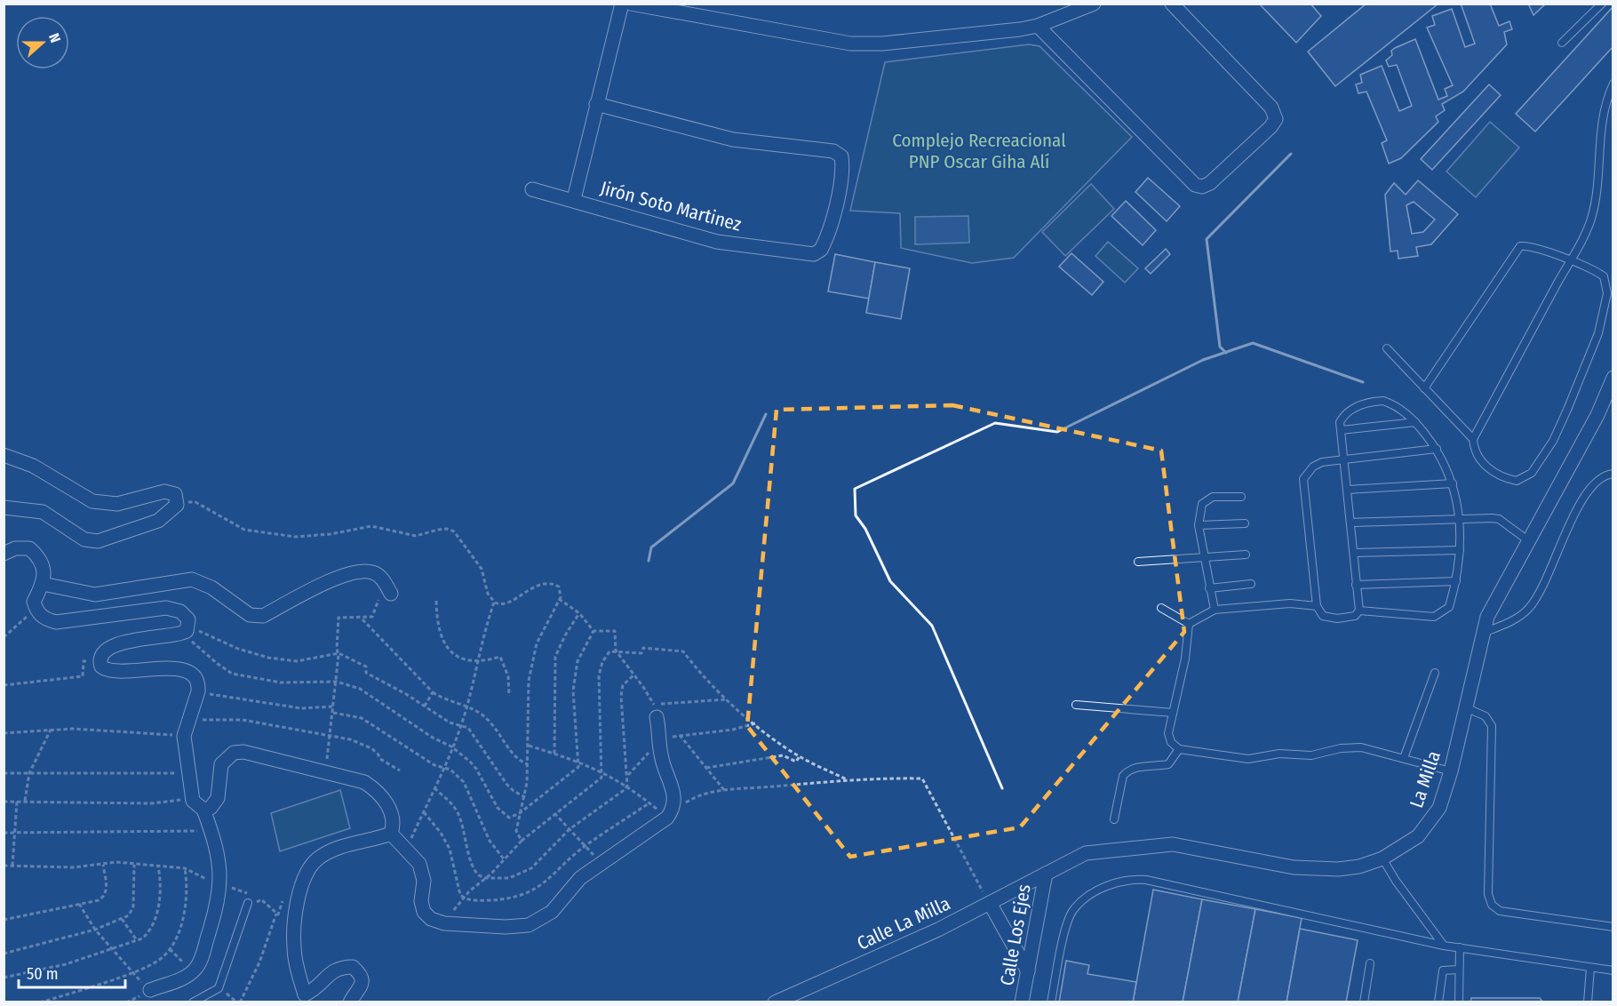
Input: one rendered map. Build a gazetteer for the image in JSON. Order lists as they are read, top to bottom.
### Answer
{
  "streets": {
    "street": [
      "Jirón Soto Martinez",
      "La Milla",
      "Calle La Milla",
      "Calle Los Ejes"
    ]
  },
  "crossings": [
    ["La Milla", "Calle La Milla"],
    ["La Milla", "Calle Los Ejes"],
    ["Calle La Milla", "Calle Los Ejes"]
  ],
  "parks": ["Complejo Recreacional PNP Oscar Giha Alí"],
  "scale_bar": "50 m",
  "north": "right"
}
